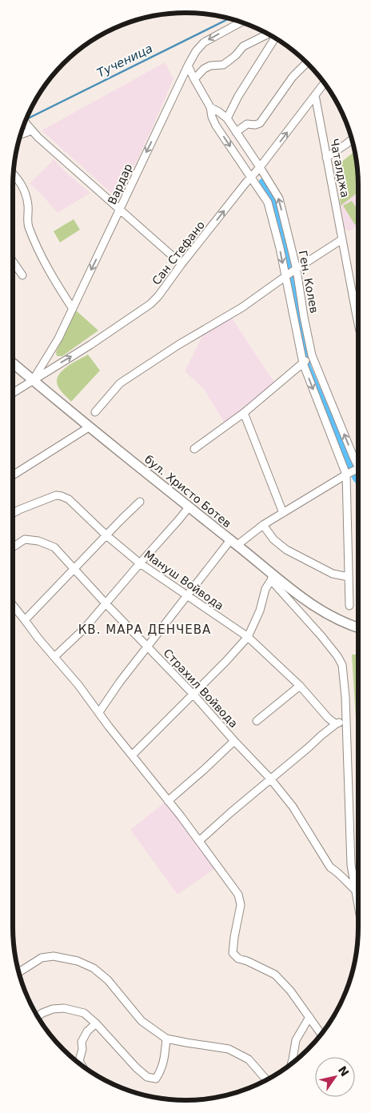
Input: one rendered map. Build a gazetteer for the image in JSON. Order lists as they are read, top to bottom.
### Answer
{
  "streets": {
    "main road": ["бул. Христо Ботев"],
    "street": [
      "Чаталджа",
      "Вардар",
      "Сан Стефано",
      "Ген. Колев",
      "Мануш Войвода",
      "Страхил Войвода"
    ]
  },
  "crossings": [
    ["Чаталджа", "Сан Стефано"],
    ["Вардар", "Сан Стефано"],
    ["Вардар", "Ген. Колев"],
    ["Вардар", "бул. Христо Ботев"],
    ["Сан Стефано", "Ген. Колев"],
    ["Сан Стефано", "бул. Христо Ботев"]
  ],
  "one_way": ["Вардар"],
  "districts": ["КВ. МАРА ДЕНЧЕВА"],
  "water": ["Тученица"],
  "north": "top right"
}
